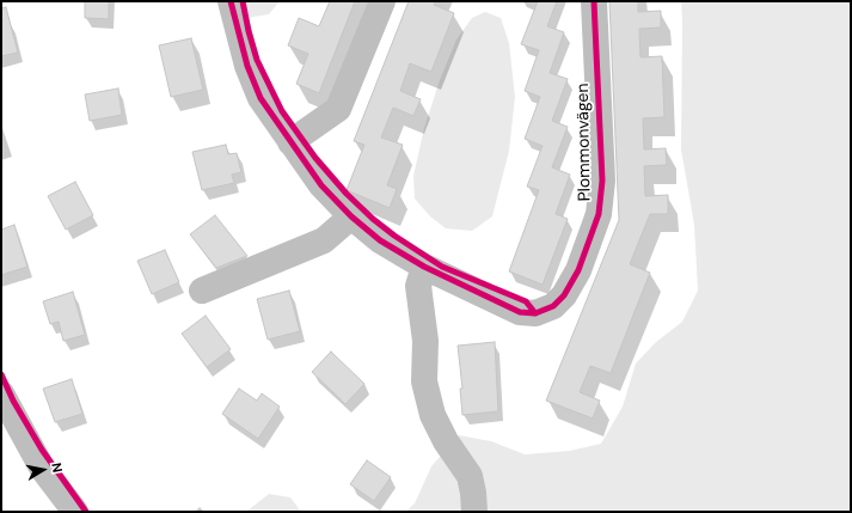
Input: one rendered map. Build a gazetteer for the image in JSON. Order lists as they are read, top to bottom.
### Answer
{
  "streets": {
    "street": ["Plommonvägen"]
  },
  "north": "right"
}
